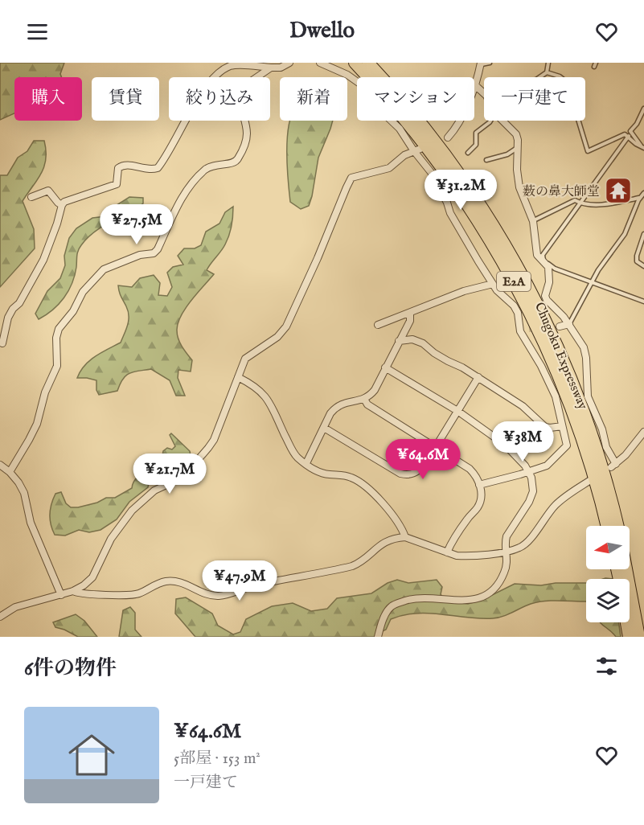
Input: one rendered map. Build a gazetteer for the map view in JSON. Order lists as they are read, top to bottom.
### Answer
{
  "streets": {
    "highway": ["E2A", "Chugoku Expressway"]
  },
  "places": {
    "temple": ["薮の鼻大師堂"]
  },
  "north": "left",
  "page": {
    "header": "Dwello",
    "chip": [
      "購入",
      "賃貸",
      "絞り込み",
      "新着",
      "マンション",
      "一戸建て"
    ],
    "price": [
      "¥31.2M",
      "¥27.5M",
      "¥38M",
      "¥64.6M",
      "¥21.7M",
      "¥47.9M"
    ],
    "heading": "6件の物件",
    "list": [
      {
        "name": "¥64.6M",
        "note": "5部屋 · 153 m² · 一戸建て"
      }
    ]
  }
}
